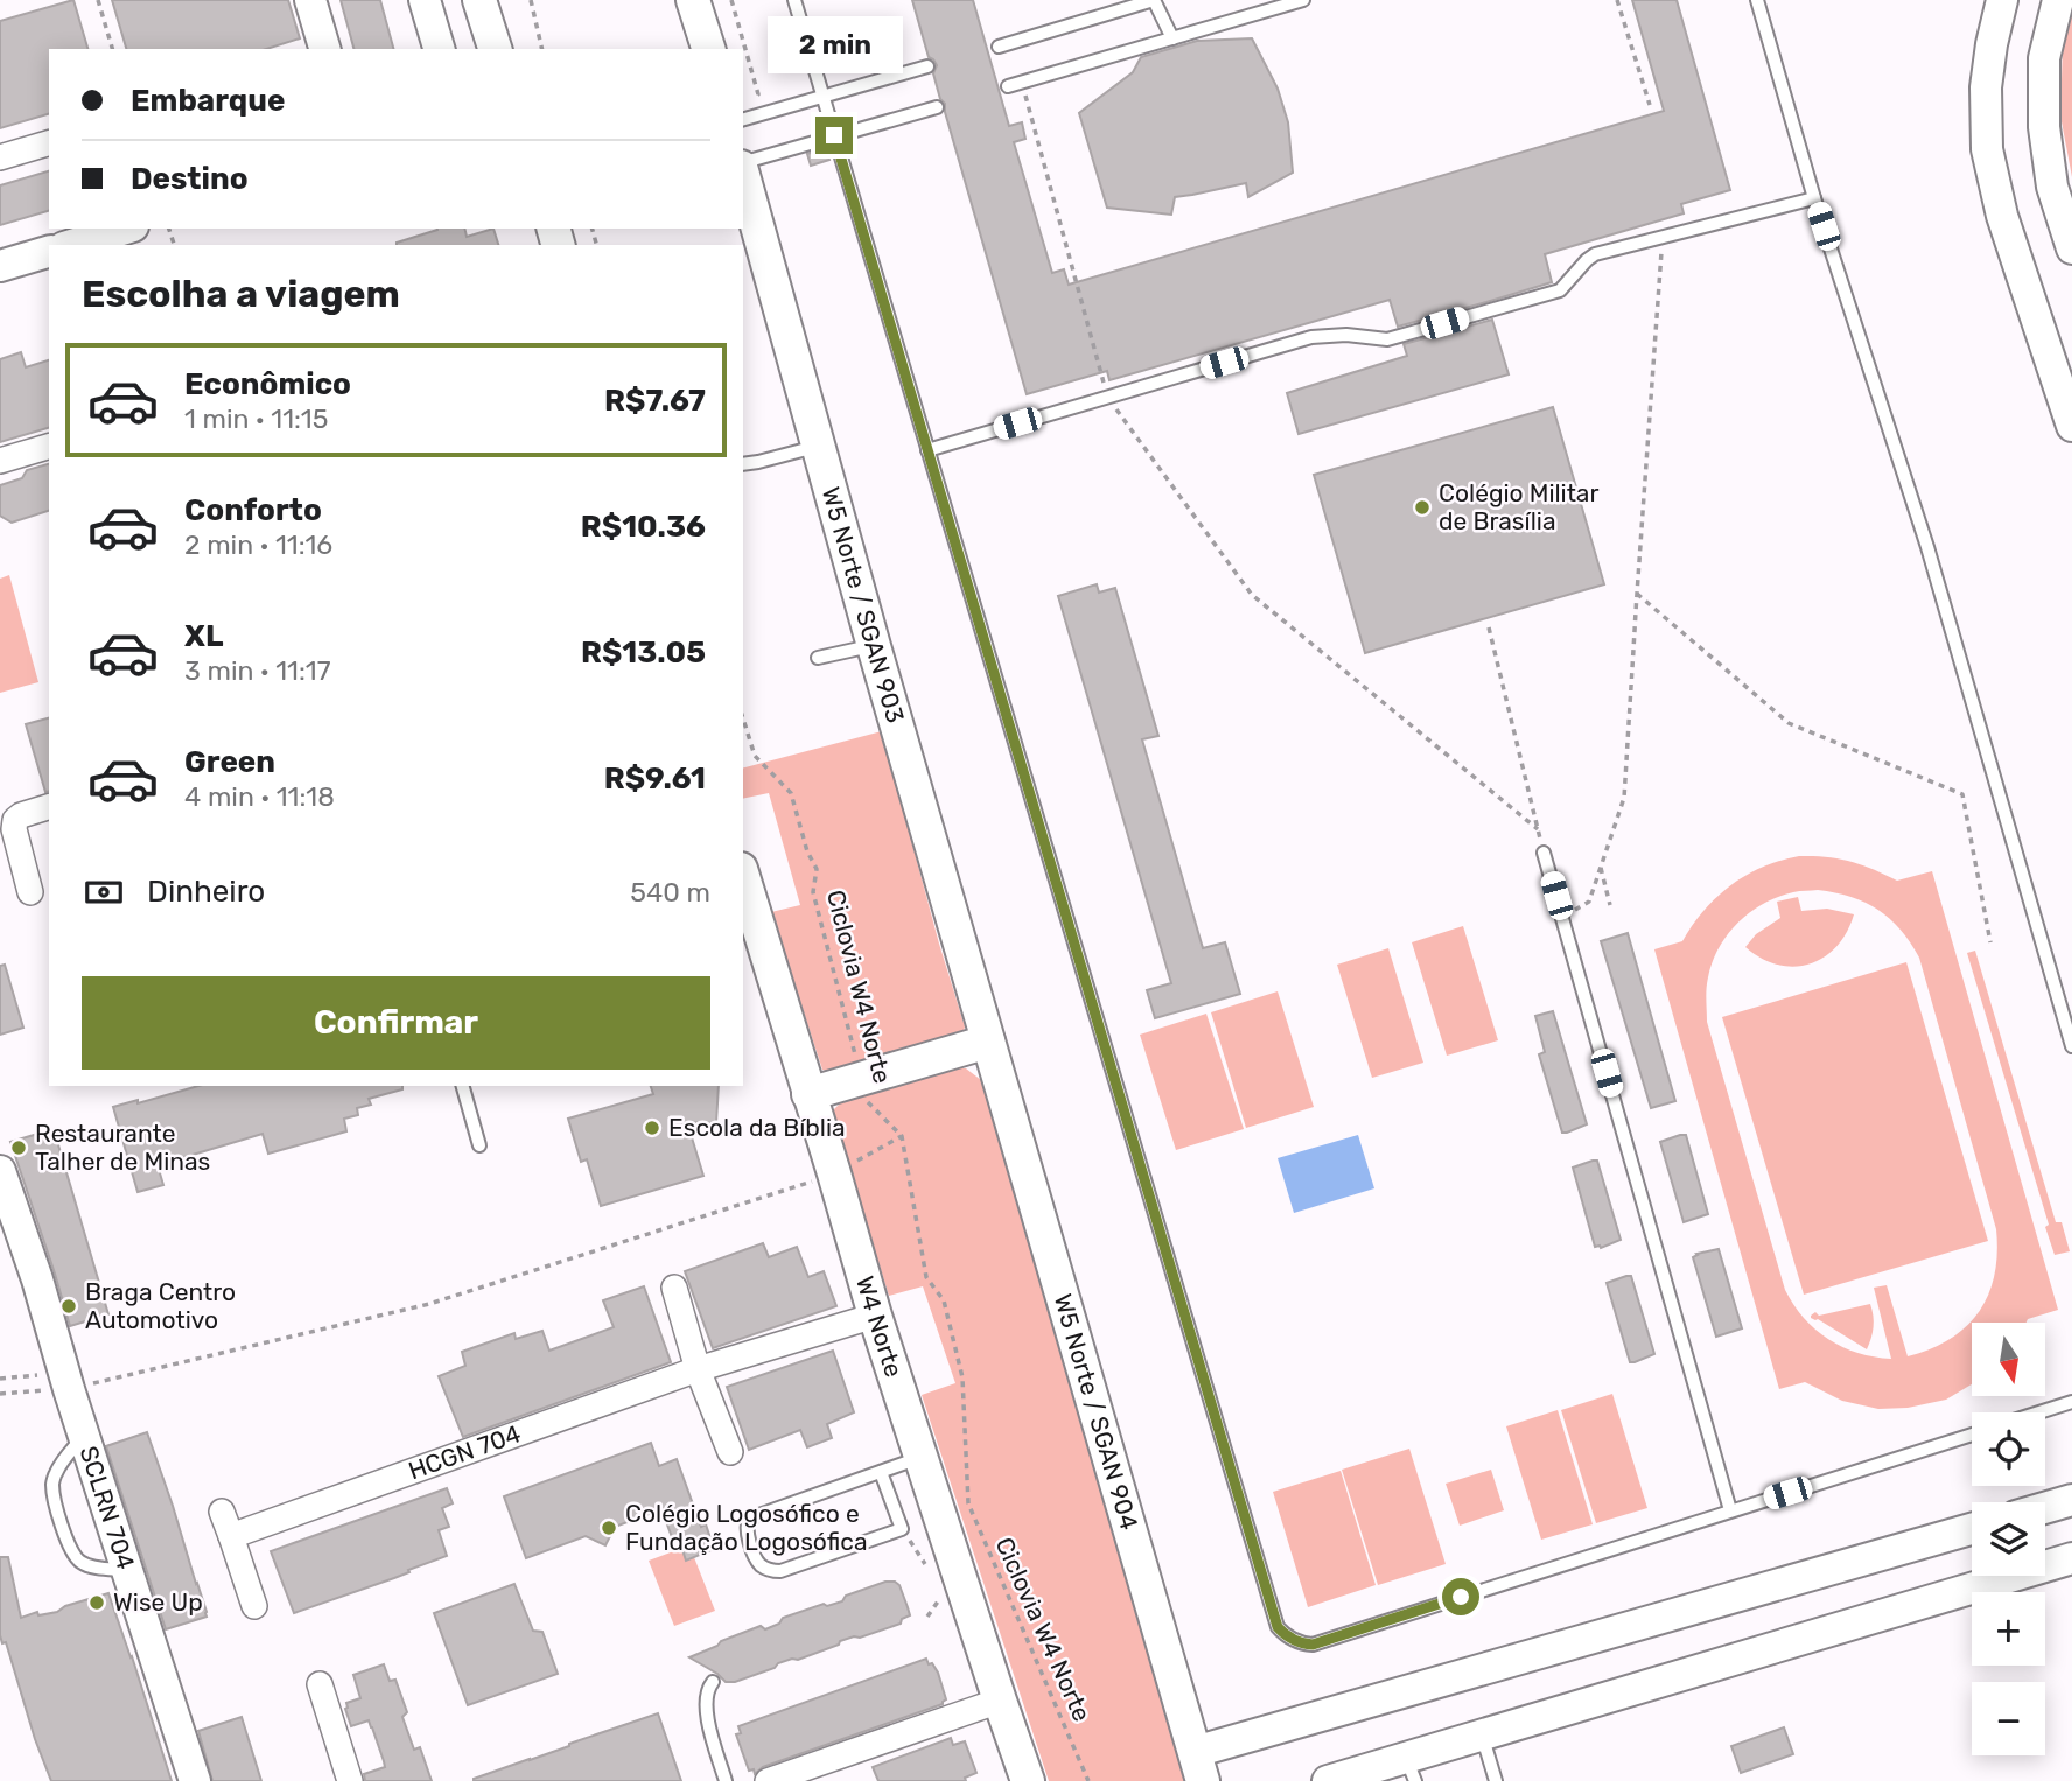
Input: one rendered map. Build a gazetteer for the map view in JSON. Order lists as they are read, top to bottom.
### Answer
{
  "streets": {
    "main road": ["W5 Norte / SGAN 903", "W4 Norte", "W5 Norte / SGAN 904"],
    "street": ["HCGN 704", "SCLRN 704"],
    "path": ["Ciclovia W4 Norte"]
  },
  "crossings": [
    ["W5 Norte / SGAN 903", "W5 Norte / SGAN 904"],
    ["W4 Norte", "HCGN 704"]
  ],
  "places": [
    "Colégio Militar de Brasília",
    "Escola da Bíblia",
    "Restaurante Talher de Minas",
    "Braga Centro Automotivo",
    "Colégio Logosófico e Fundação Logosófica",
    "Wise Up"
  ],
  "north": "bottom",
  "page": {
    "bubble": "2 min",
    "banner": ["Embarque", "Destino"],
    "heading": "Escolha a viagem",
    "list": [
      {
        "name": "Econômico",
        "note": "1 min · 11:15",
        "value": "R$7.67"
      },
      {
        "name": "Conforto",
        "note": "2 min · 11:16",
        "value": "R$10.36"
      },
      {
        "name": "XL",
        "note": "3 min · 11:17",
        "value": "R$13.05"
      },
      {
        "name": "Green",
        "note": "4 min · 11:18",
        "value": "R$9.61"
      }
    ],
    "pay": ["Dinheiro", "540 m"],
    "buttons": "Confirmar",
    "map_buttons": ["+", "−"]
  }
}
